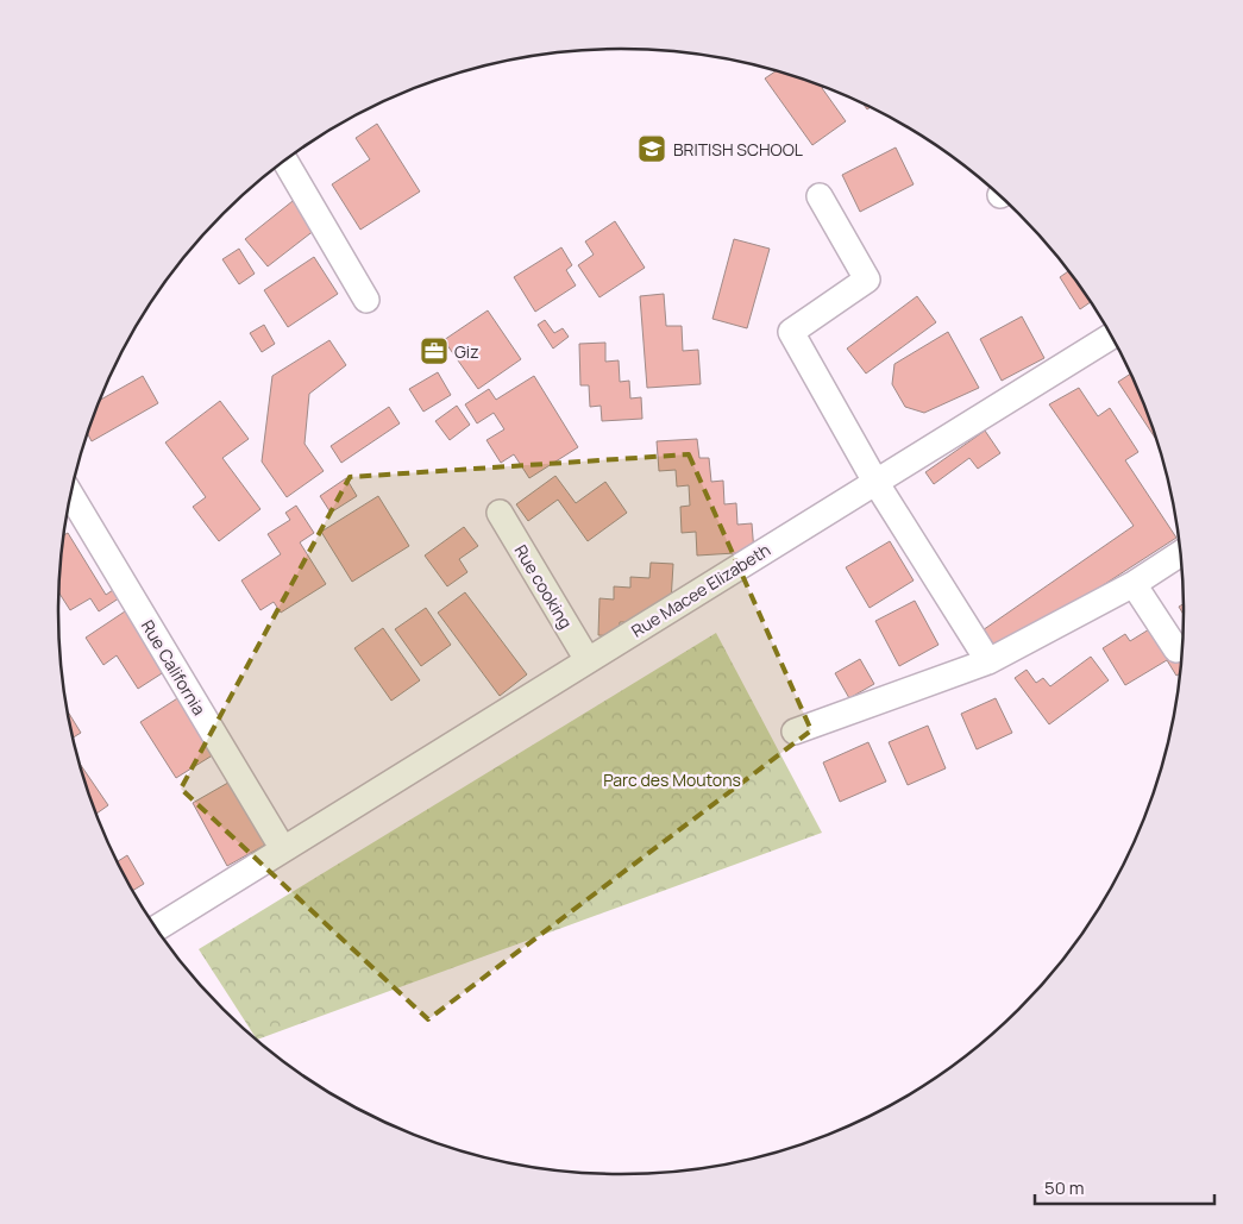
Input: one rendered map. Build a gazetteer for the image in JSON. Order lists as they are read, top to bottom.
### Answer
{
  "streets": {
    "street": ["Rue cooking", "Rue Macee Elizabeth", "Rue California"]
  },
  "crossings": [
    ["Rue cooking", "Rue Macee Elizabeth"],
    ["Rue Macee Elizabeth", "Rue California"]
  ],
  "parks": ["Parc des Moutons"],
  "places": {
    "school or university": ["BRITISH SCHOOL"],
    "office": ["Giz"]
  },
  "scale_bar": "50 m"
}
